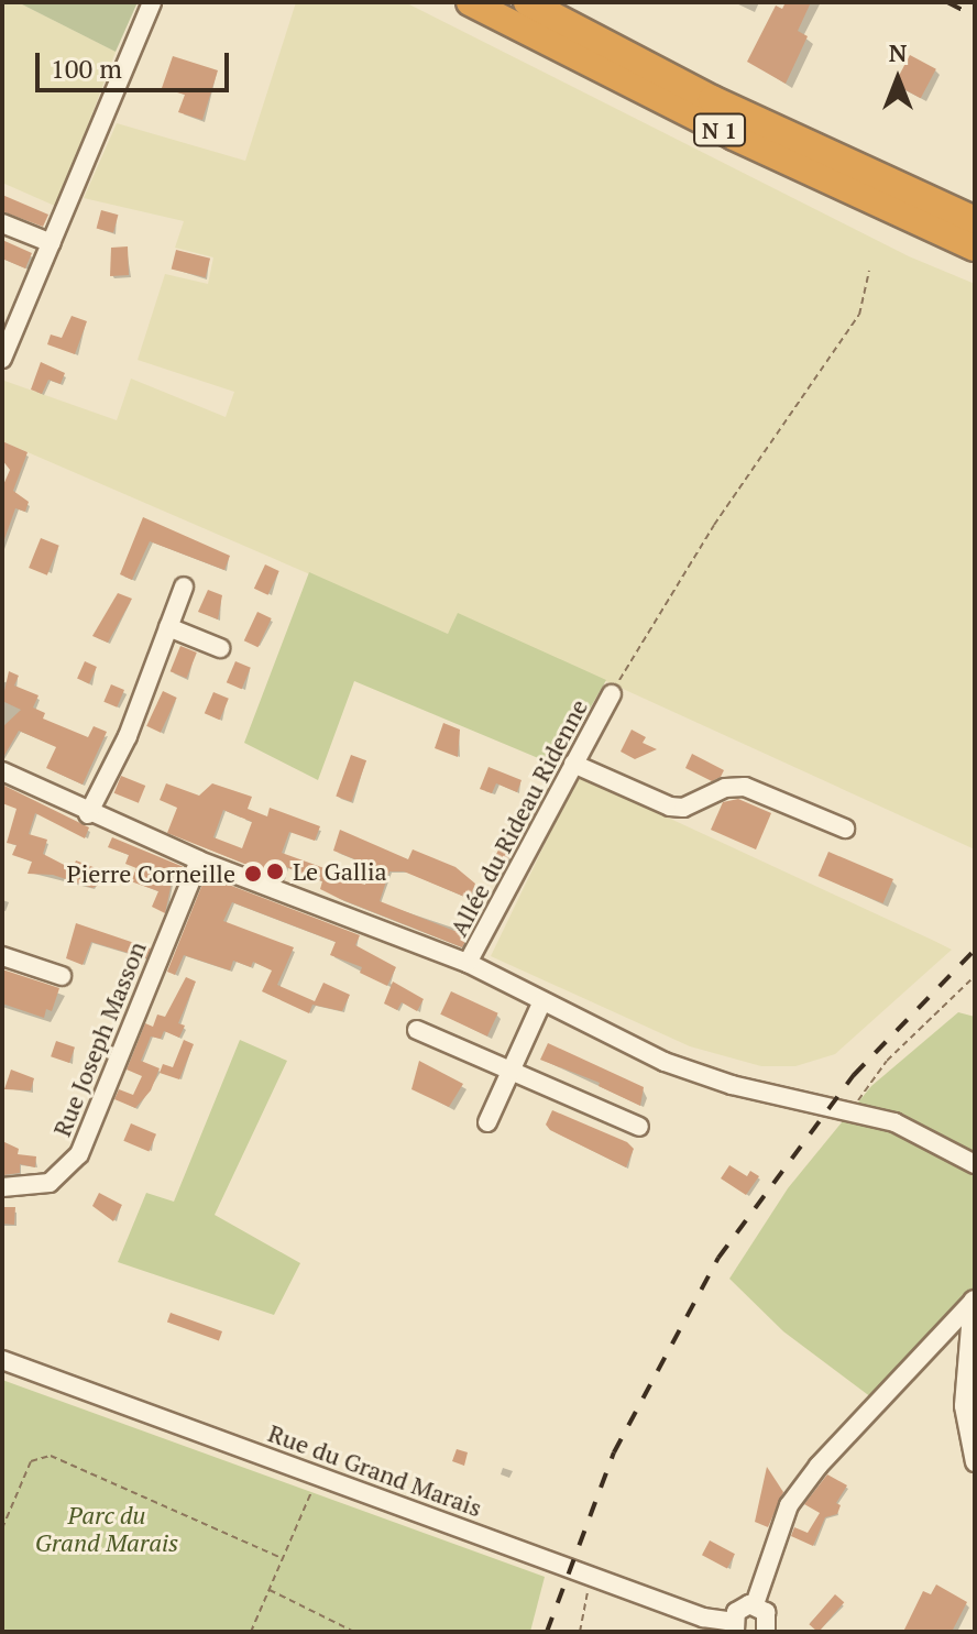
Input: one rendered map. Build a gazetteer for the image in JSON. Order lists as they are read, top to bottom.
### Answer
{
  "streets": {
    "highway": ["N 1"],
    "street": ["Allée du Rideau Ridenne", "Rue Joseph Masson", "Rue du Grand Marais"]
  },
  "parks": ["Parc du Grand Marais"],
  "places": ["Le Gallia", "Pierre Corneille"],
  "scale_bar": "100 m",
  "north": "top"
}
